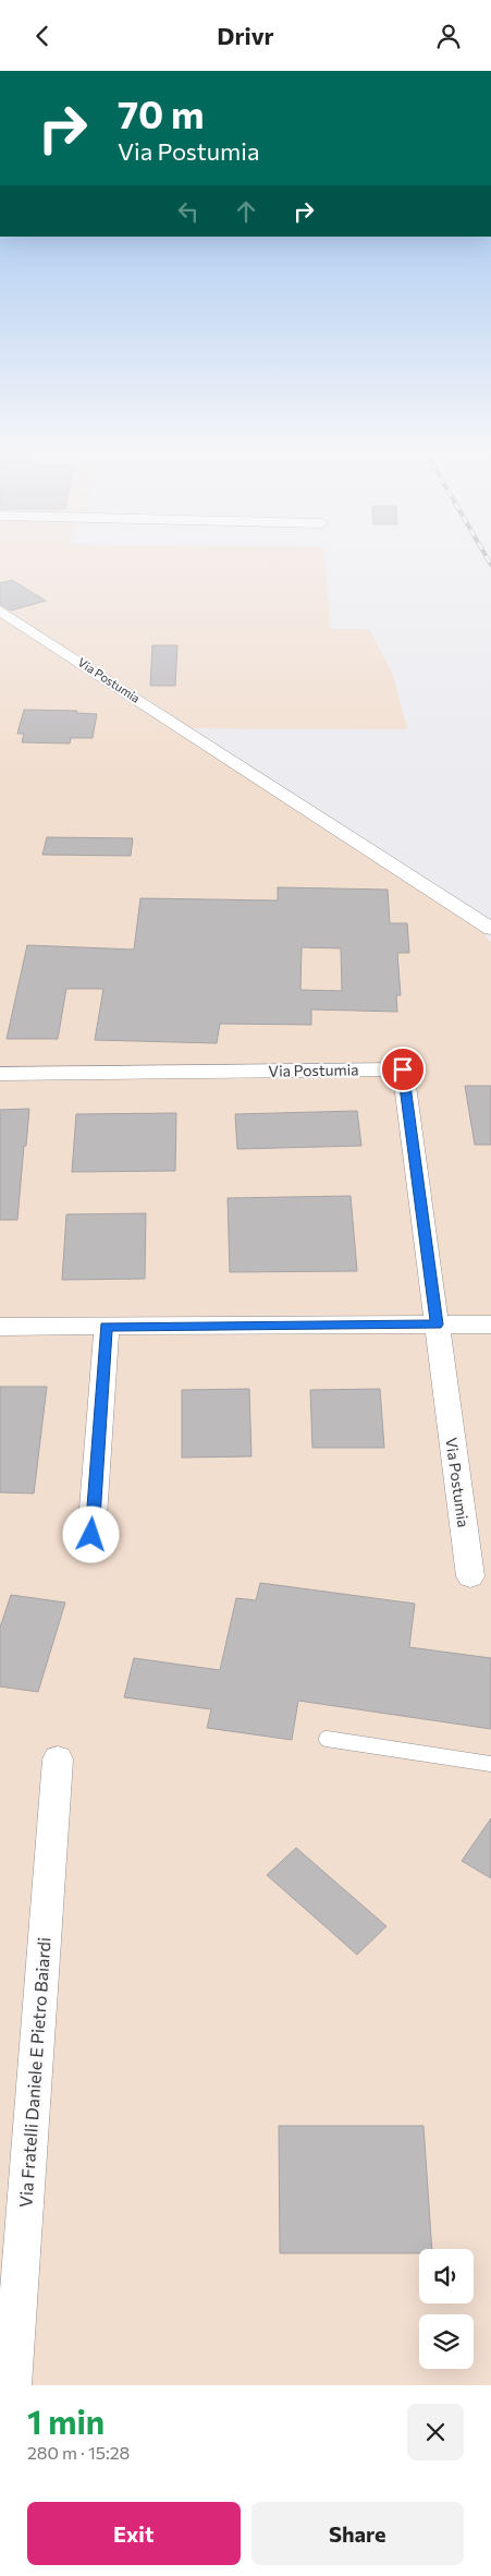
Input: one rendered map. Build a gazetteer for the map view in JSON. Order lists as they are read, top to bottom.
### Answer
{
  "streets": {
    "street": ["Via Postumia", "Via Fratelli Daniele E Pietro Baiardi"]
  },
  "page": {
    "header": "Drivr",
    "turn": ["70 m", "Via Postumia"],
    "heading": ["1 min", "280 m · 15:28"],
    "buttons": ["Exit", "Share"]
  }
}
